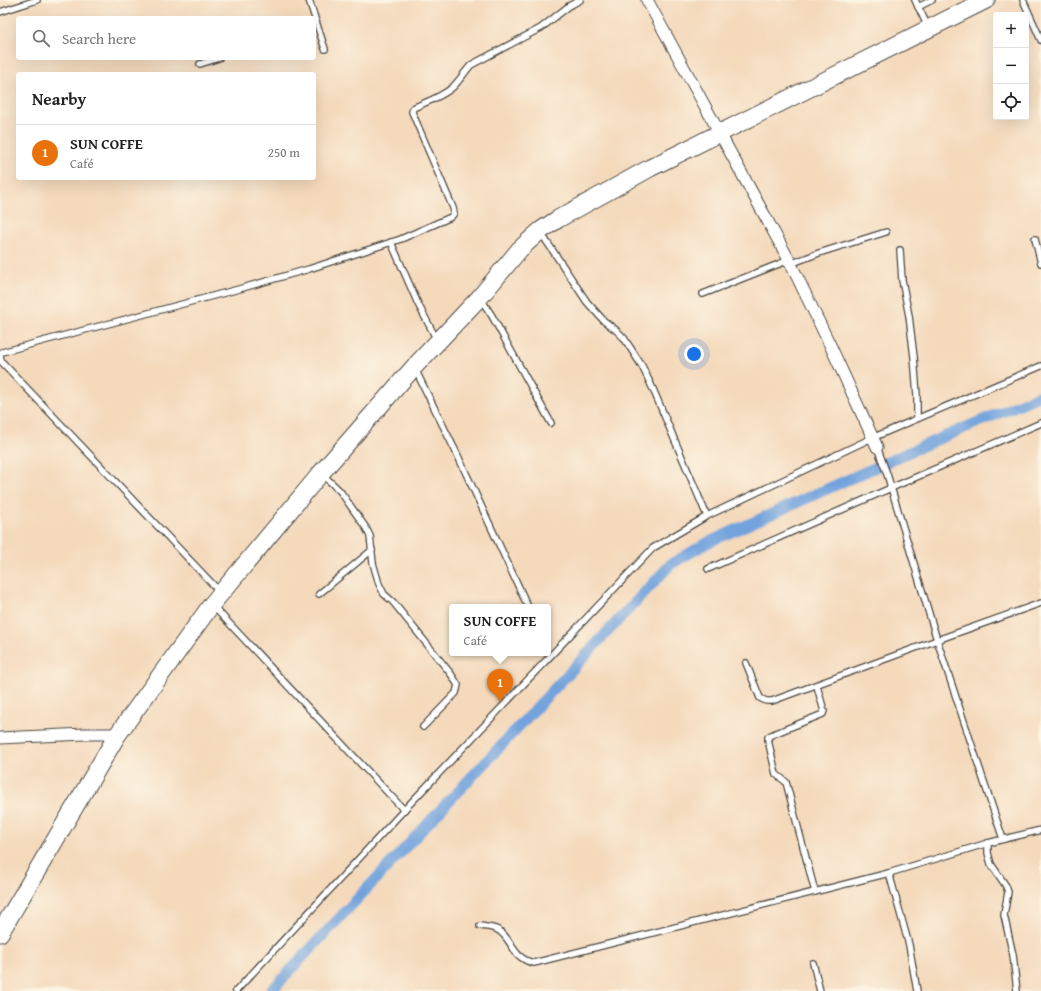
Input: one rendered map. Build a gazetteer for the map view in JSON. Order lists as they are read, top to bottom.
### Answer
{
  "page": {
    "map_buttons": ["+", "−"],
    "search": "Search here",
    "heading": "Nearby",
    "list": [
      {
        "mark": "1",
        "name": "SUN COFFE",
        "note": "Café",
        "value": "250 m"
      }
    ],
    "popup": ["SUN COFFE", "Café"],
    "pins": "1"
  }
}
